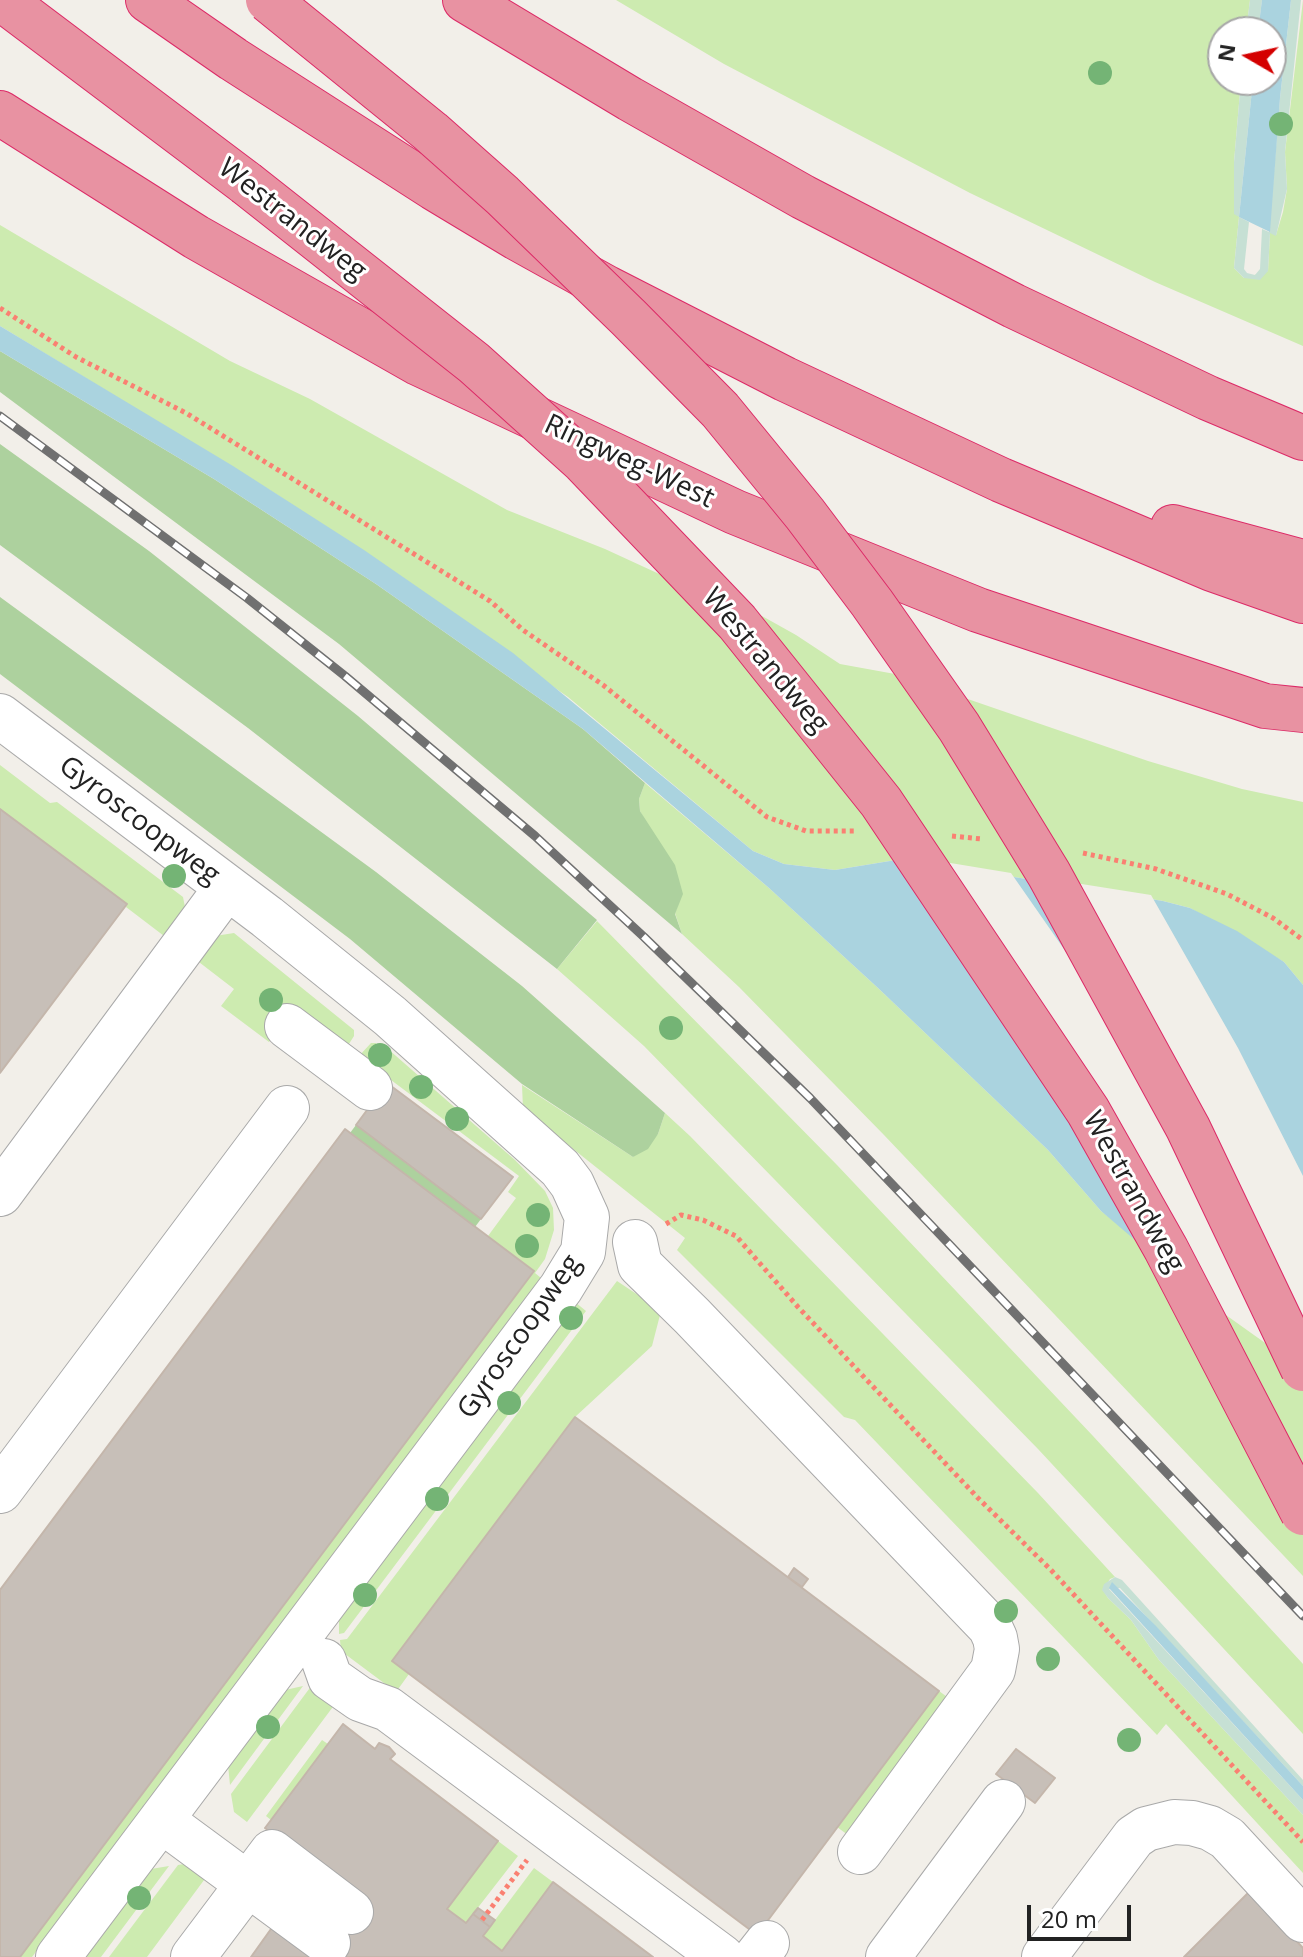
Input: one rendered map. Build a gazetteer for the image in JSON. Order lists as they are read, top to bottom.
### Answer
{
  "streets": {
    "highway": ["Westrandweg", "Ringweg-West"],
    "street": ["Gyroscoopweg"]
  },
  "scale_bar": "20 m",
  "north": "left"
}
